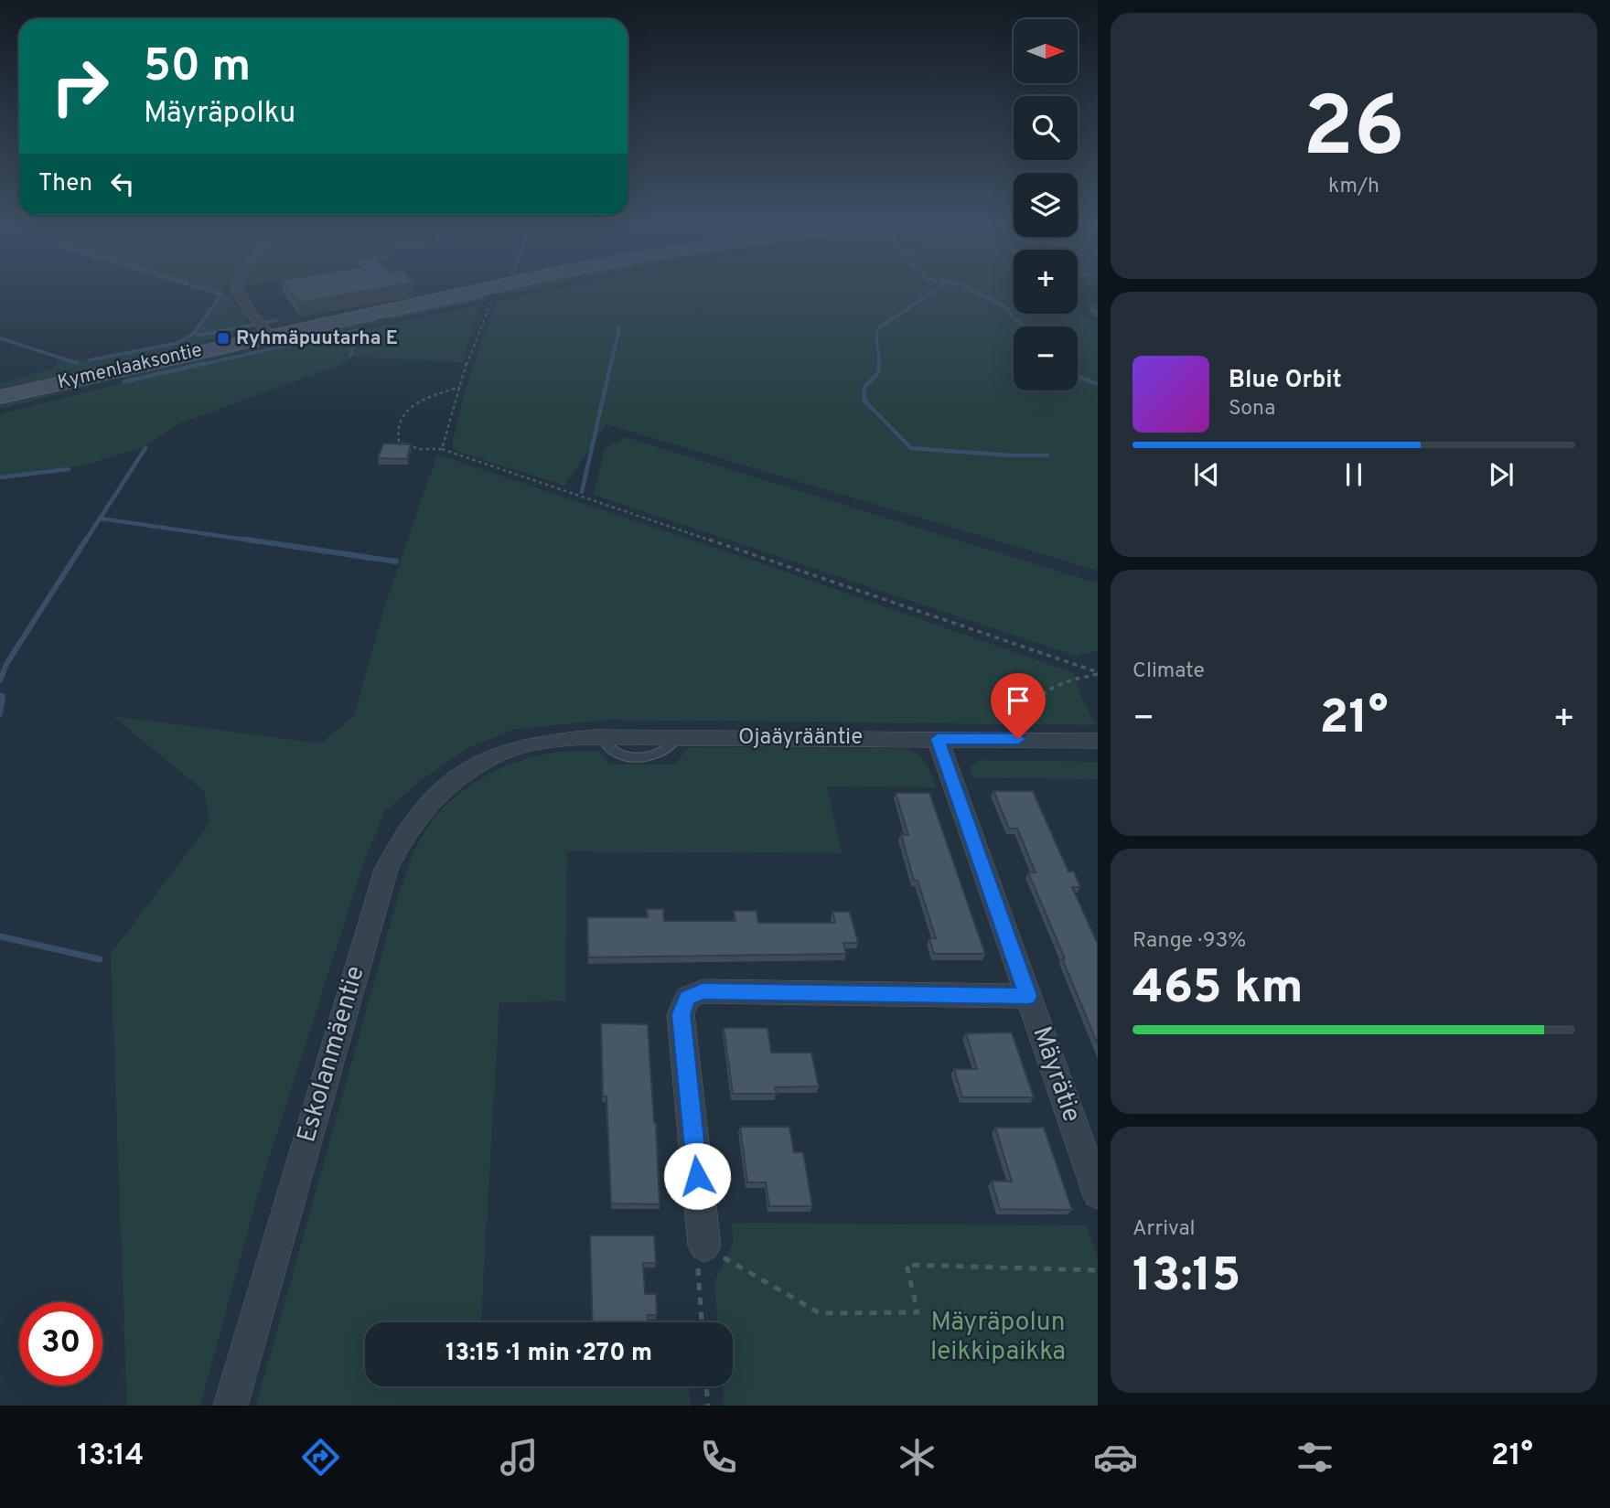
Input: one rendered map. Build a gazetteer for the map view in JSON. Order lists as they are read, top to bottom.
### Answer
{
  "streets": {
    "main road": ["Kymenlaaksontie"],
    "street": ["Ojaäyrääntie", "Eskolanmäentie", "Mäyrätie"]
  },
  "crossings": [
    ["Ojaäyrääntie", "Eskolanmäentie"],
    ["Ojaäyrääntie", "Mäyrätie"]
  ],
  "parks": ["Mäyräpolun leikkipaikka"],
  "places": {
    "transit": ["Ryhmäpuutarha E"]
  },
  "north": "right",
  "page": {
    "tile": [
      ["26", "km/h"],
      "Climate",
      ["Range · 93%", "465 km"],
      ["Arrival", "13:15"]
    ],
    "map_buttons": ["+", "−"],
    "turn": ["50 m", "Mäyräpolku"],
    "then": "Then",
    "song": ["Blue Orbit", "Sona"],
    "heat": ["−", "21°", "+"],
    "limit": "30",
    "trip": "13:15 · 1 min · 270 m",
    "tabs": ["13:14", "21°"]
  }
}
